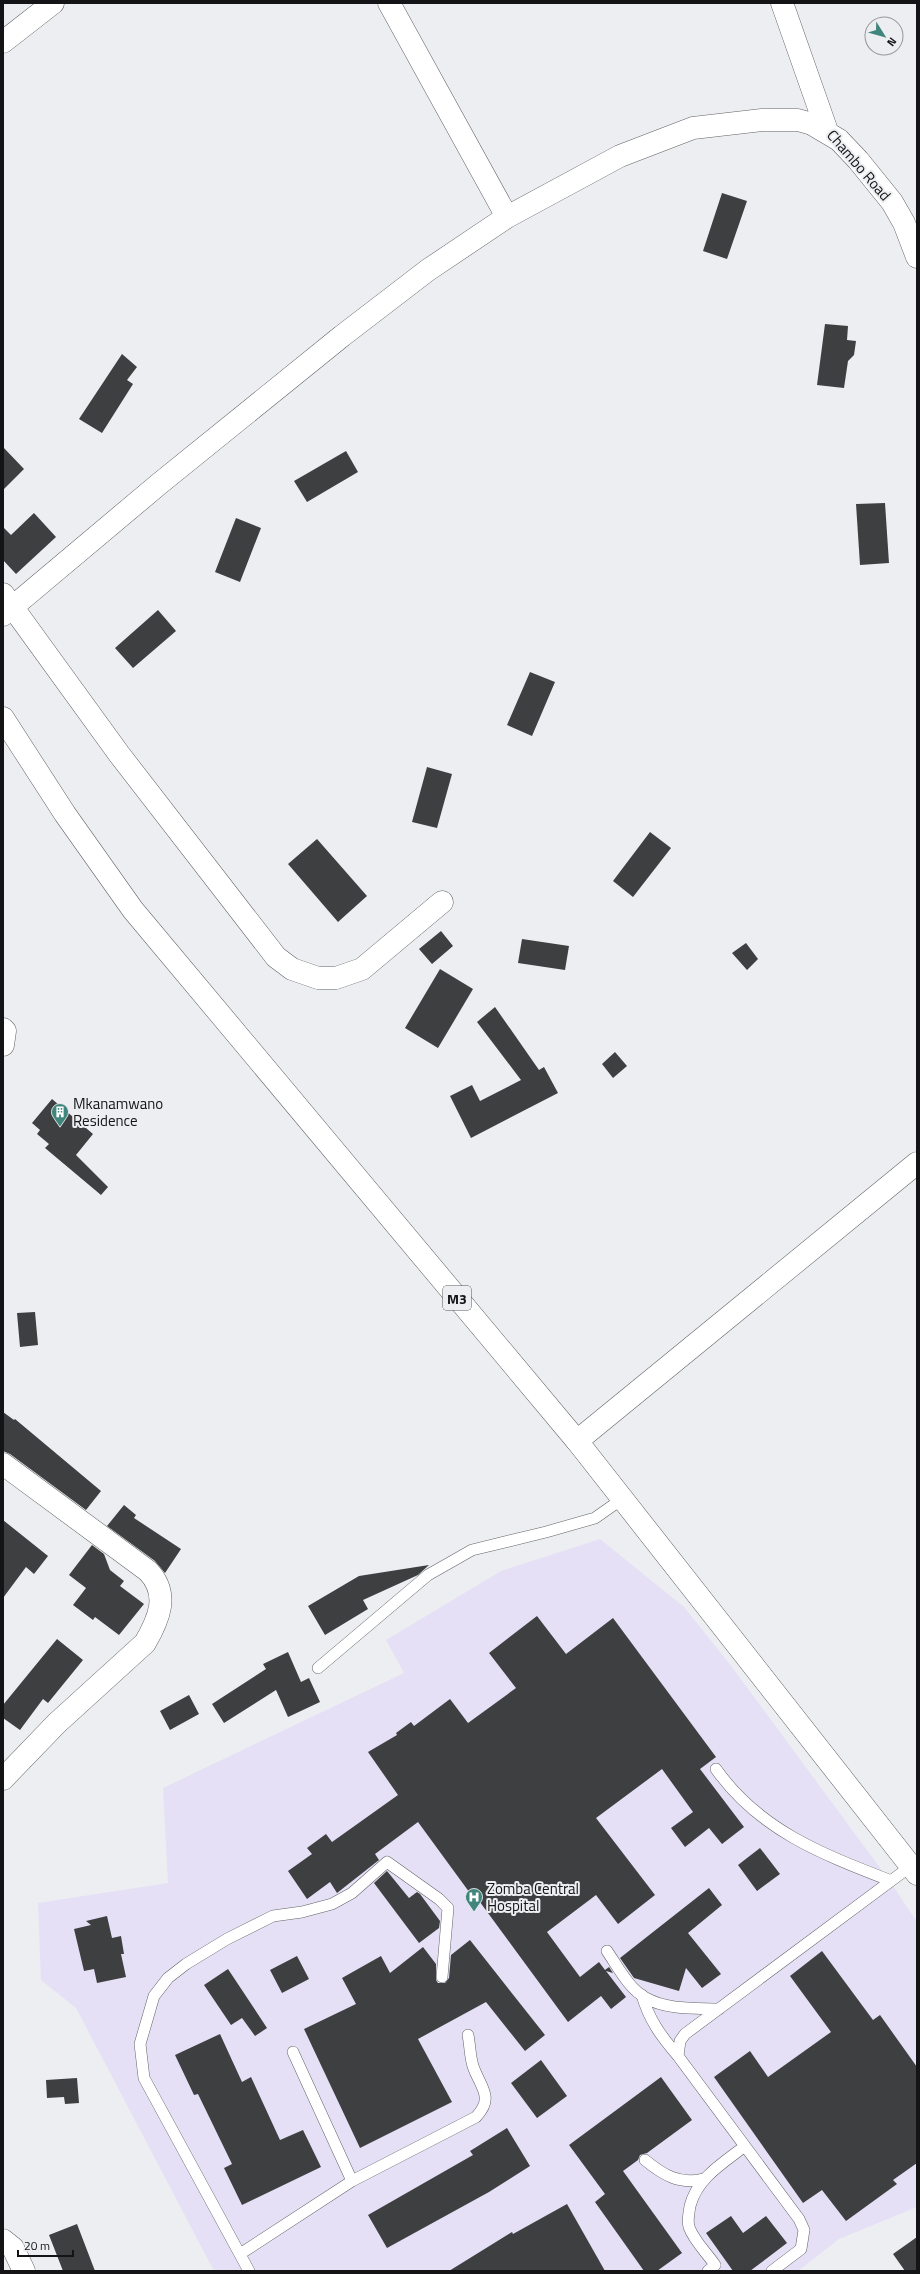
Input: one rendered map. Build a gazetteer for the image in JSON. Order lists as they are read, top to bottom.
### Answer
{
  "streets": {
    "main road": ["Chambo Road", "M3"]
  },
  "places": {
    "building": ["Mkanamwano Residence"],
    "hospital": ["Zomba Central Hospital"]
  },
  "scale_bar": "20 m",
  "north": "bottom right"
}
